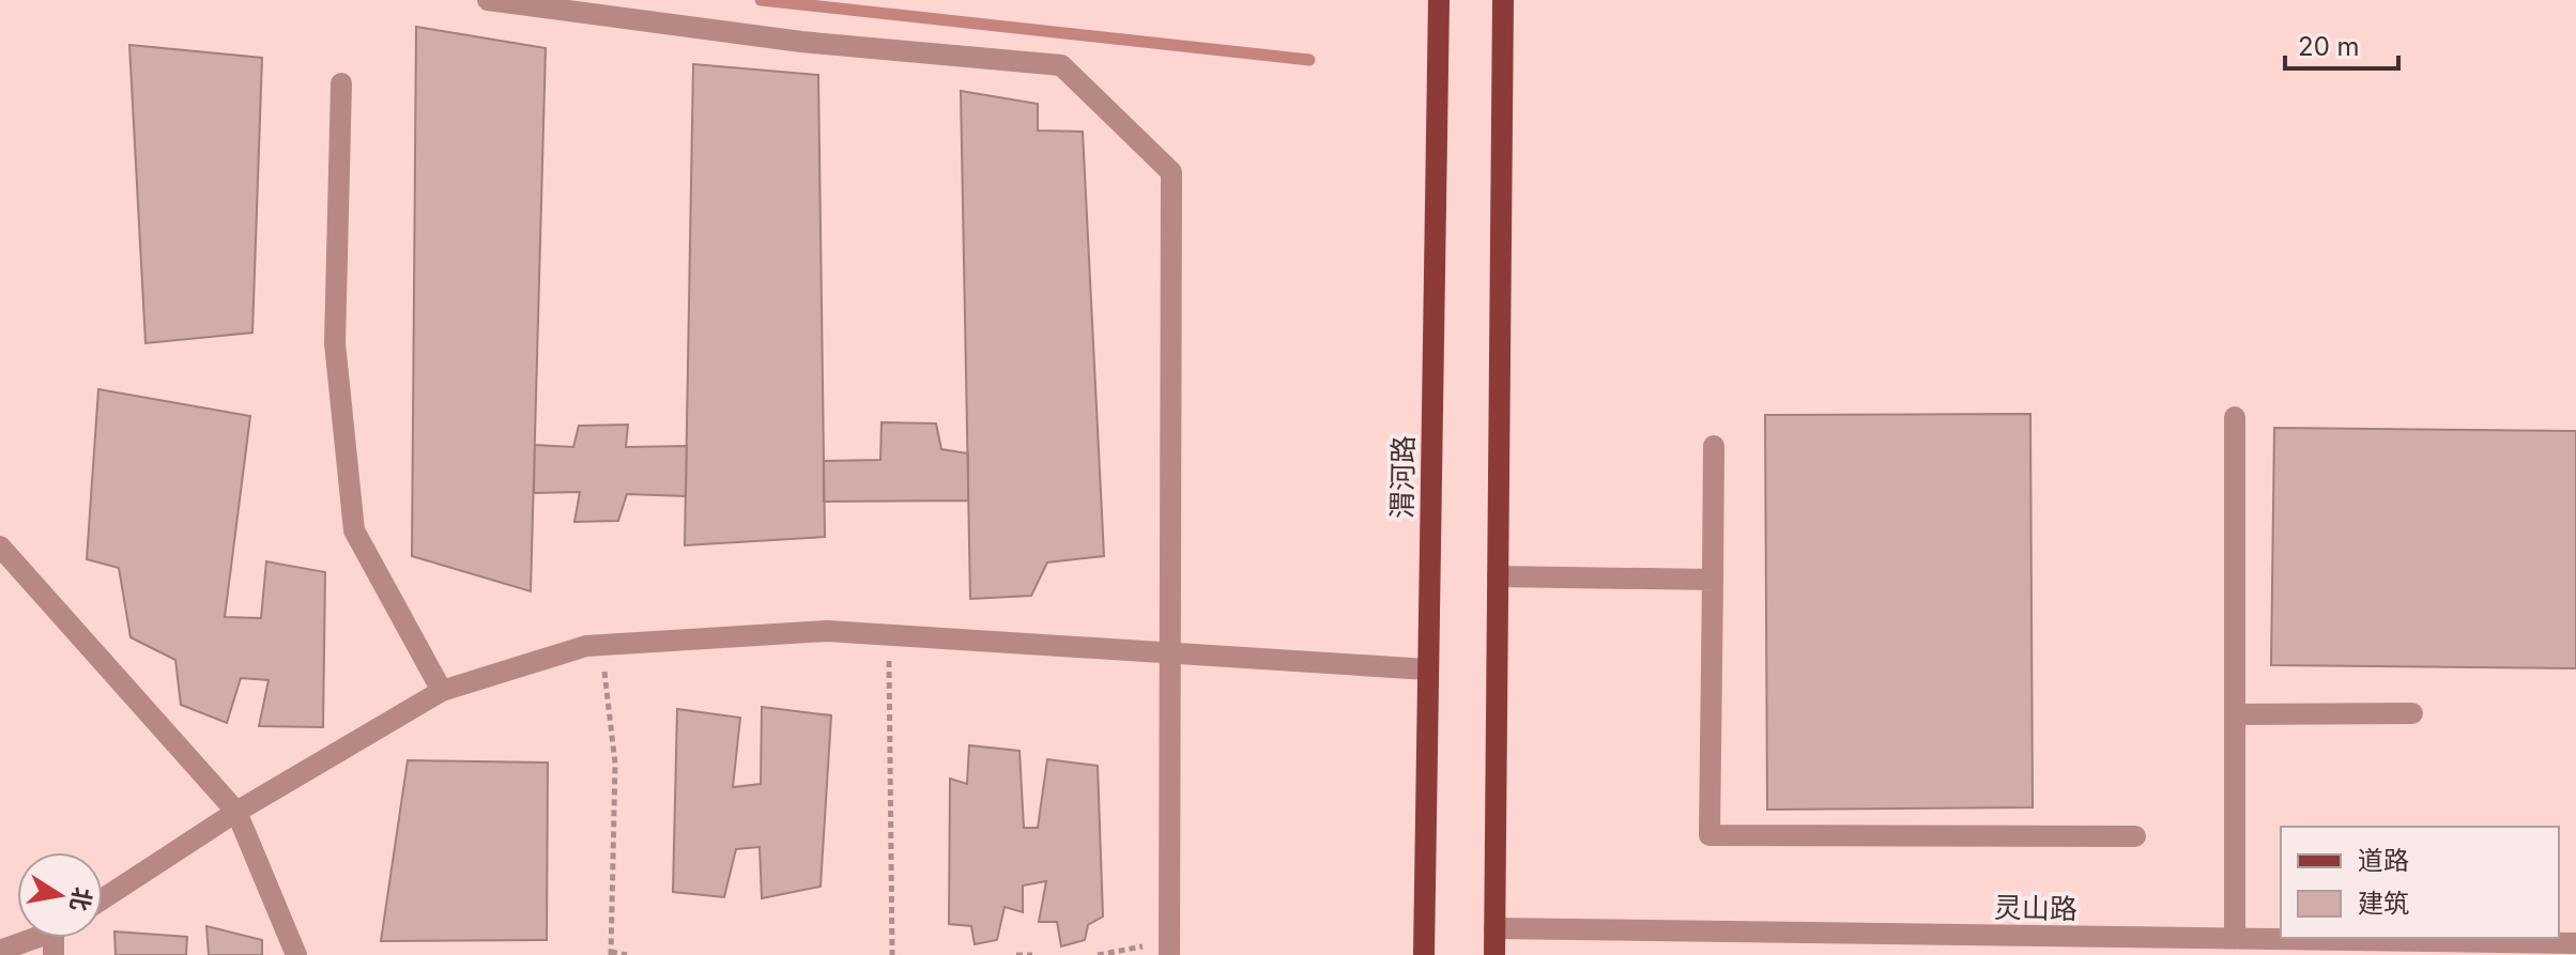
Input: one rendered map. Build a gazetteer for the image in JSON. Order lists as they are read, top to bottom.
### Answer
{
  "streets": {
    "main road": ["渭河路"],
    "street": ["灵山路"]
  },
  "legend": ["道路", "建筑"],
  "scale_bar": "20 m",
  "north": "right"
}
